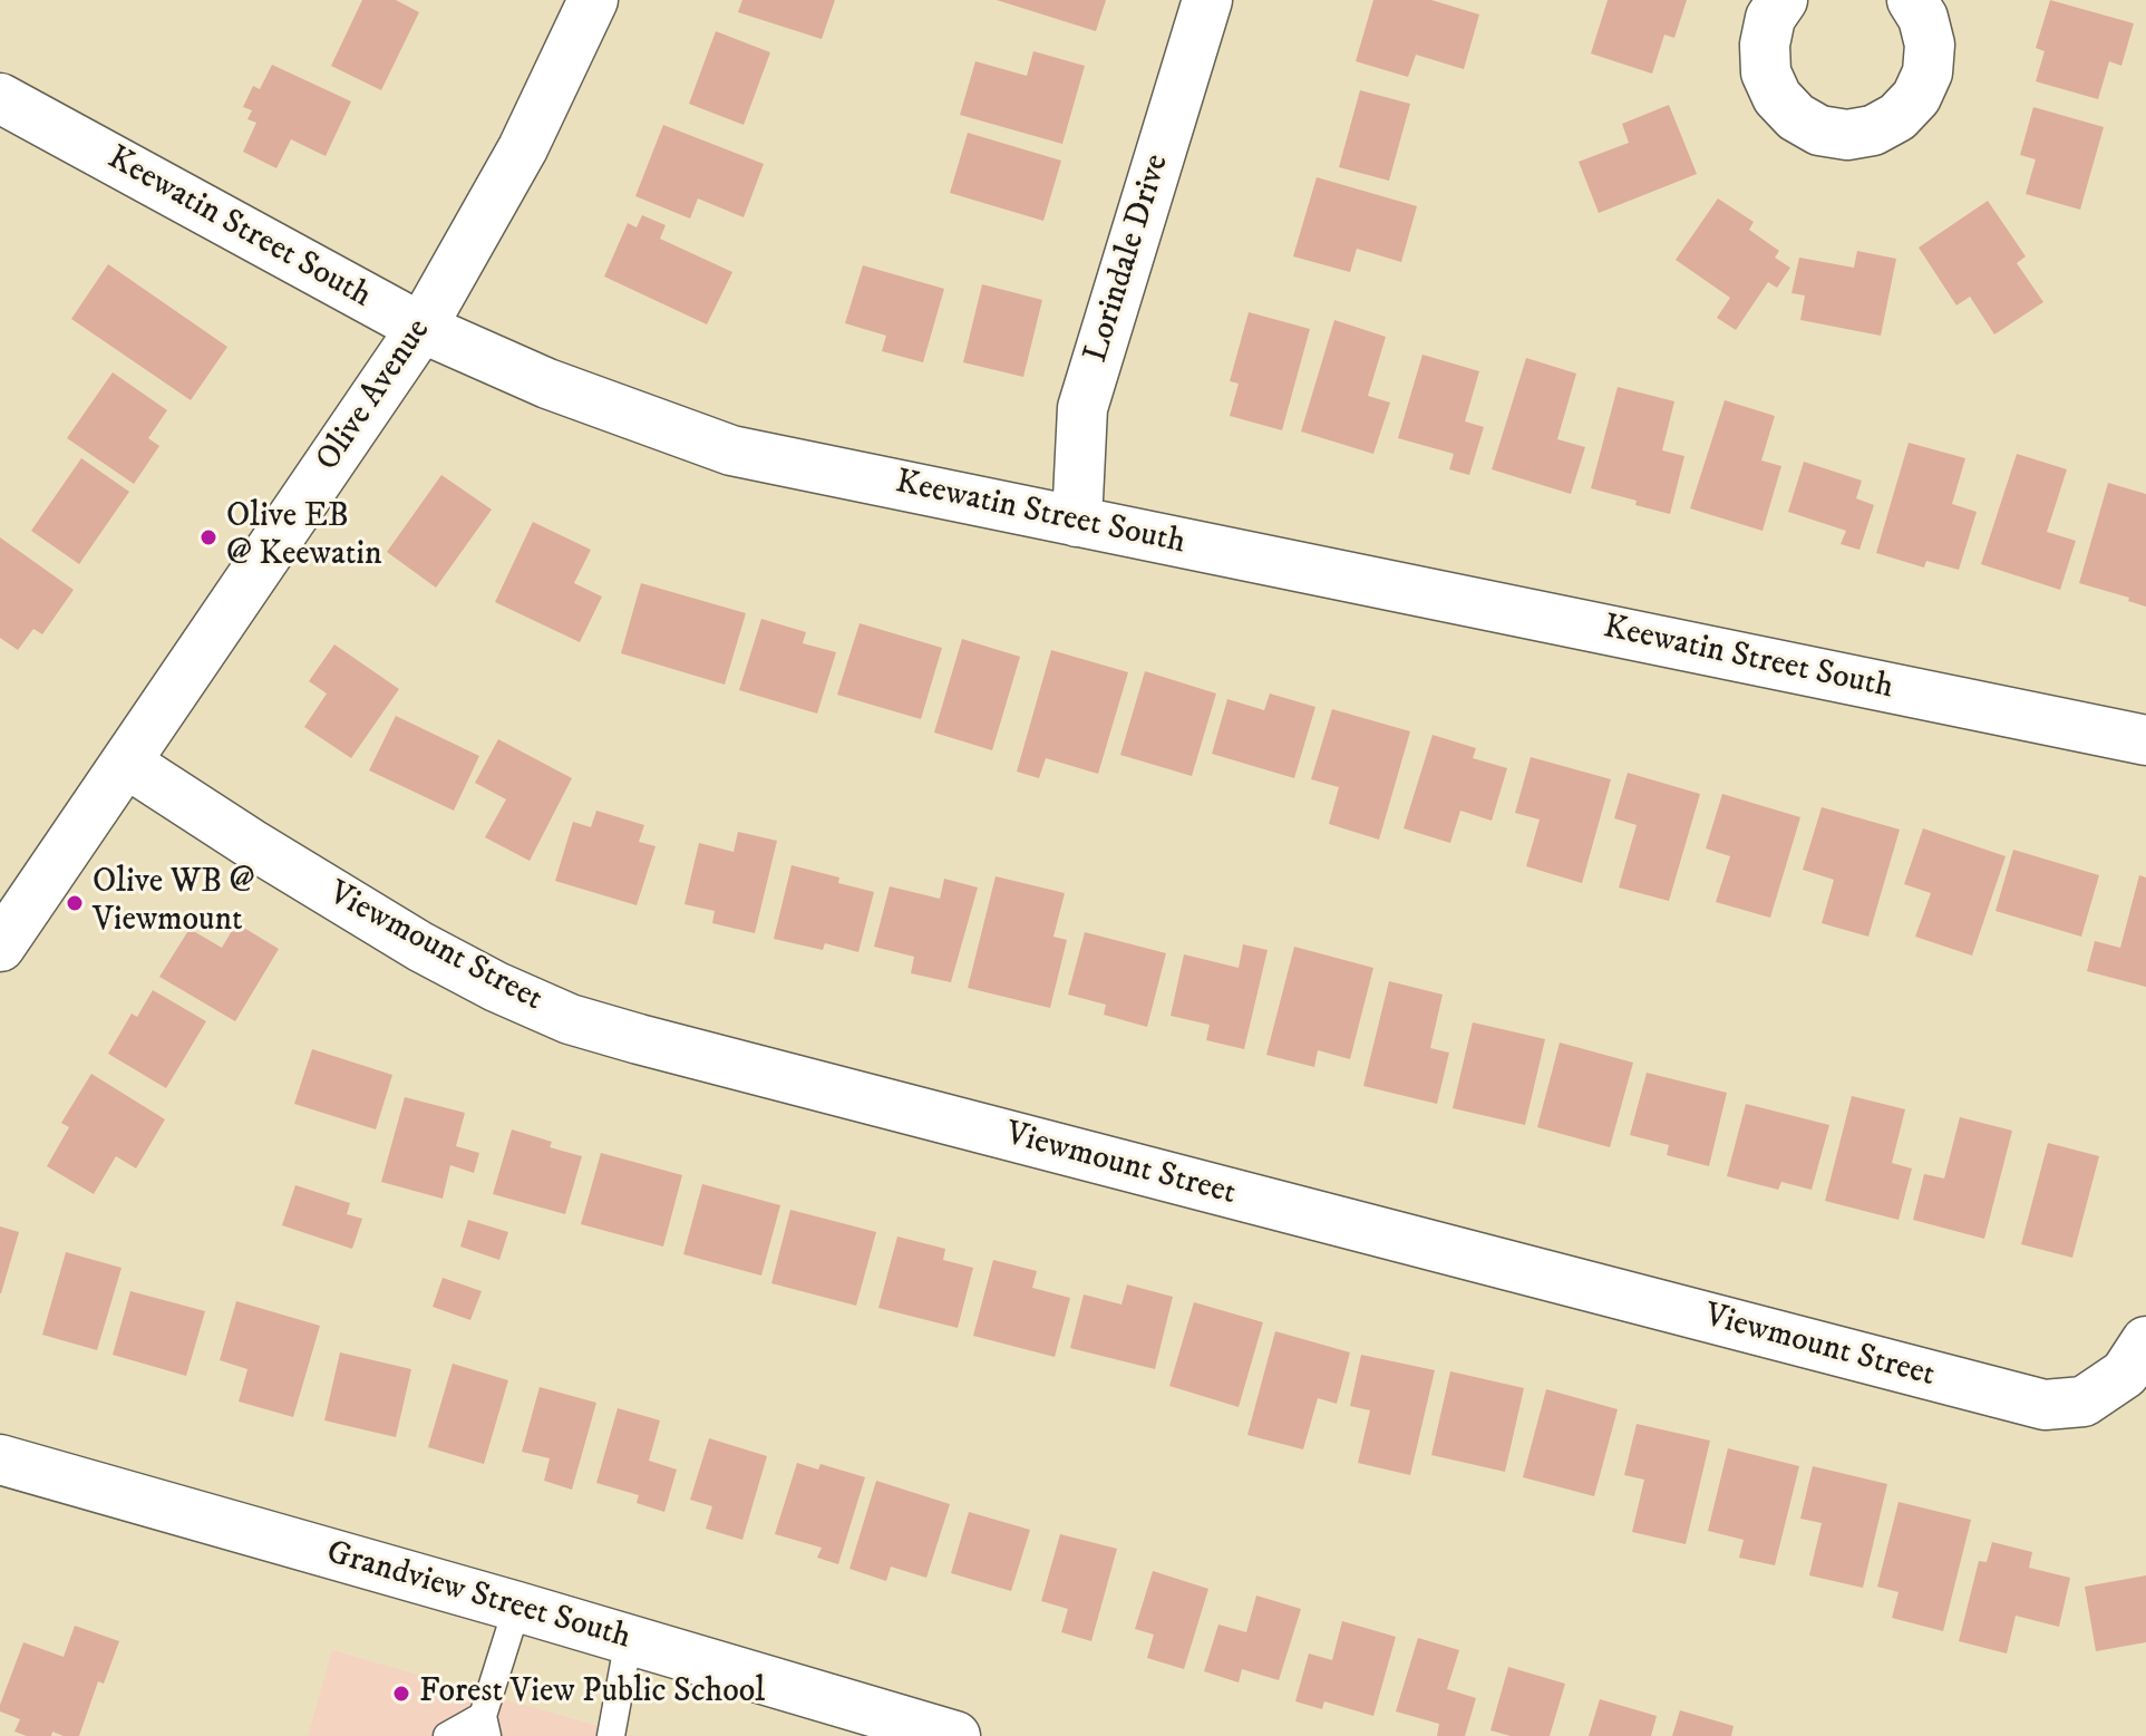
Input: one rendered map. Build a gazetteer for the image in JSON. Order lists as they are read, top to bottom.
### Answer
{
  "streets": {
    "street": [
      "Keewatin Street South",
      "Lorindale Drive",
      "Olive Avenue",
      "Viewmount Street",
      "Grandview Street South"
    ]
  },
  "crossings": [
    ["Keewatin Street South", "Lorindale Drive"],
    ["Keewatin Street South", "Olive Avenue"],
    ["Olive Avenue", "Viewmount Street"]
  ],
  "places": ["Olive EB @ Keewatin", "Olive WB @ Viewmount", "Forest View Public School"]
}
